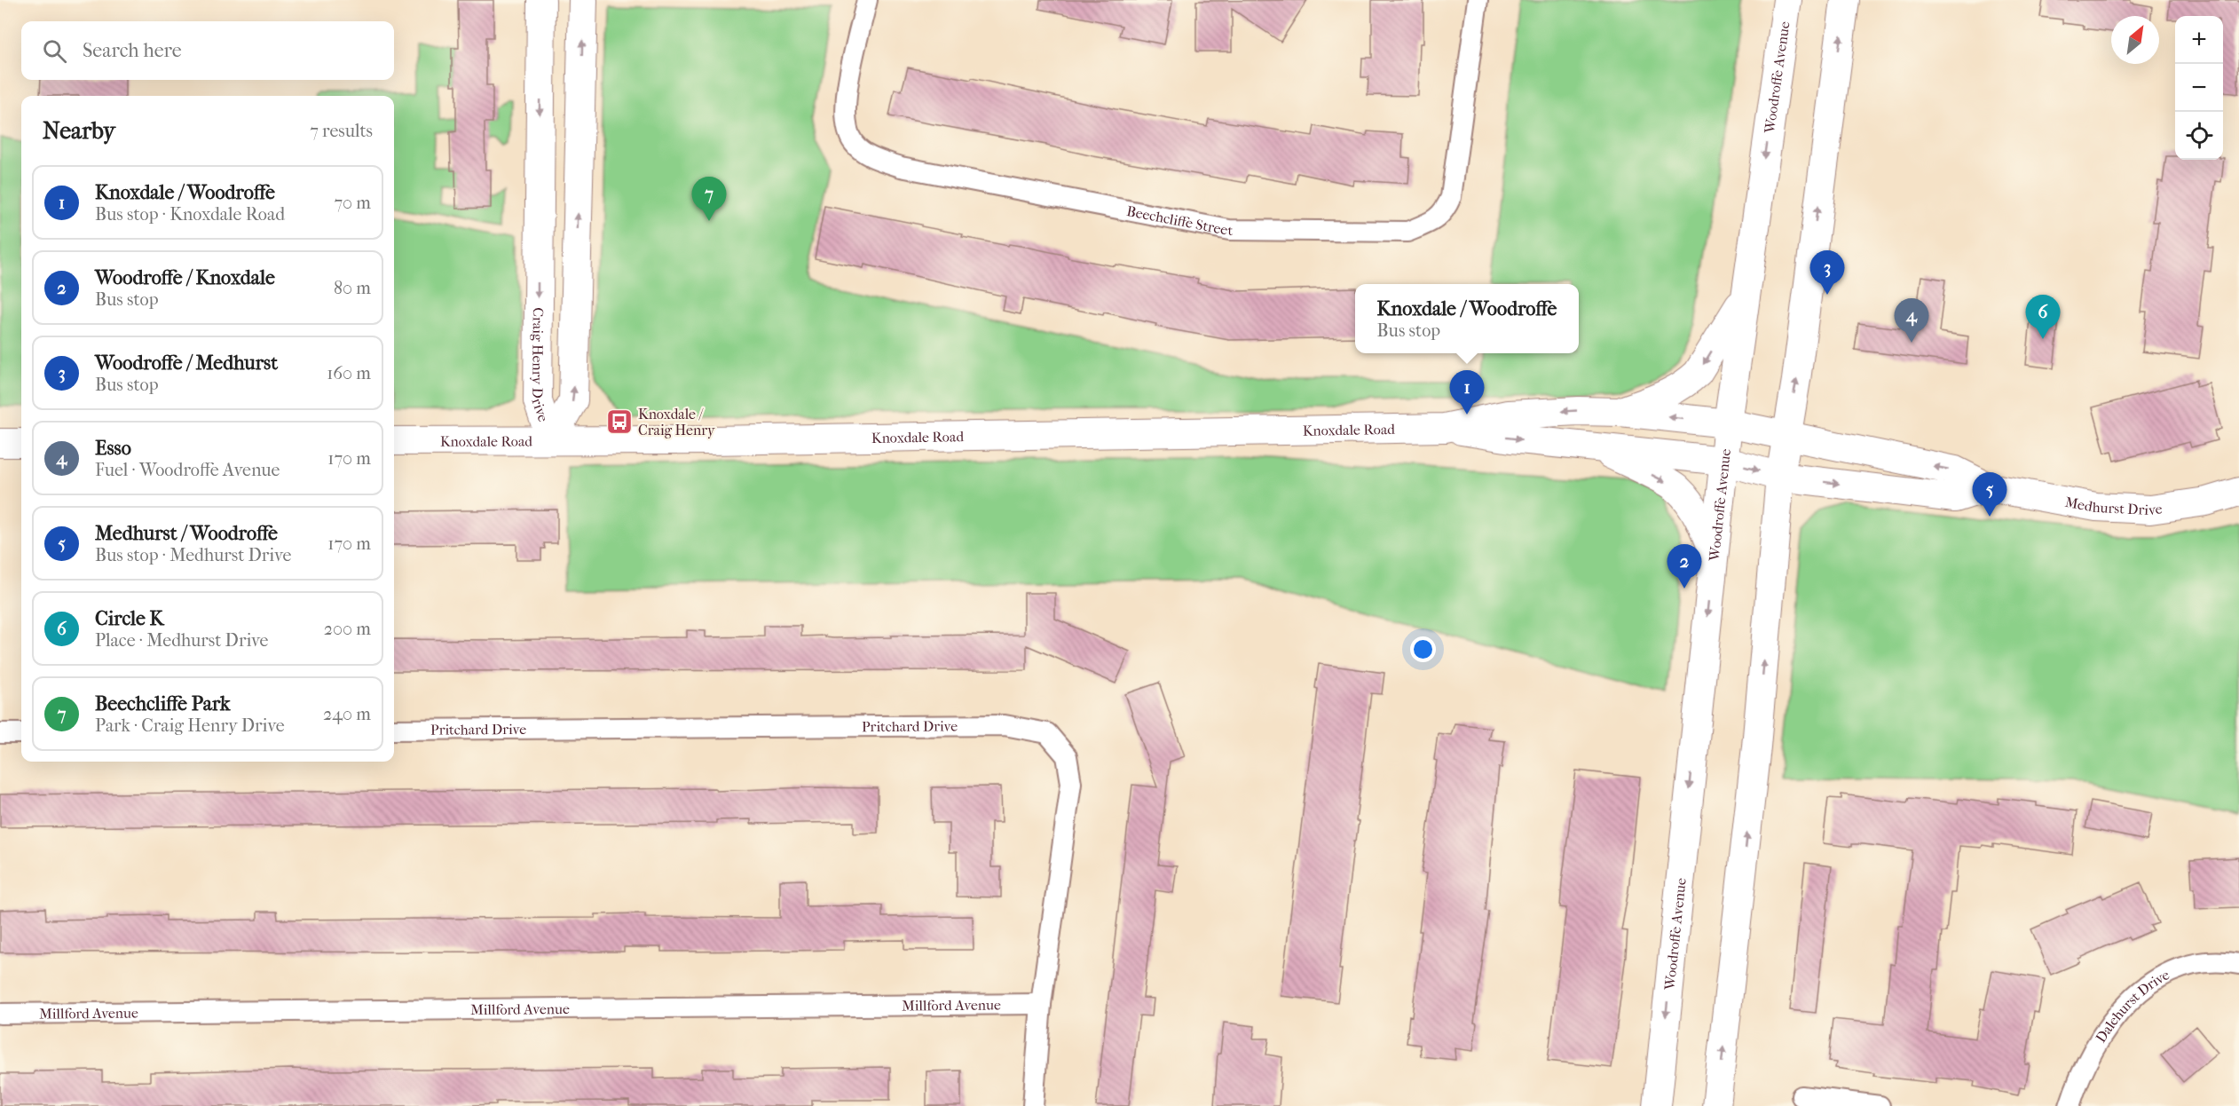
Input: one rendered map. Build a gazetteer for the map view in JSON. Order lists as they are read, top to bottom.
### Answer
{
  "streets": {
    "street": [
      "Woodroffe Avenue",
      "Beechcliffe Street",
      "Craig Henry Drive",
      "Knoxdale Road",
      "Medhurst Drive",
      "Pritchard Drive",
      "Millford Avenue",
      "Dalehurst Drive"
    ]
  },
  "crossings": [
    ["Woodroffe Avenue", "Knoxdale Road"],
    ["Craig Henry Drive", "Knoxdale Road"],
    ["Knoxdale Road", "Medhurst Drive"],
    ["Pritchard Drive", "Millford Avenue"]
  ],
  "places": {
    "bus stop": ["Knoxdale / Craig Henry"]
  },
  "north": "top right",
  "page": {
    "map_buttons": ["+", "−"],
    "search": "Search here",
    "heading": ["Nearby", "7 results"],
    "list": [
      {
        "mark": "1",
        "name": "Knoxdale / Woodroffe",
        "note": "Bus stop · Knoxdale Road",
        "value": "70 m"
      },
      {
        "mark": "2",
        "name": "Woodroffe / Knoxdale",
        "note": "Bus stop",
        "value": "80 m"
      },
      {
        "mark": "3",
        "name": "Woodroffe / Medhurst",
        "note": "Bus stop",
        "value": "160 m"
      },
      {
        "mark": "4",
        "name": "Esso",
        "note": "Fuel · Woodroffe Avenue",
        "value": "170 m"
      },
      {
        "mark": "5",
        "name": "Medhurst / Woodroffe",
        "note": "Bus stop · Medhurst Drive",
        "value": "170 m"
      },
      {
        "mark": "6",
        "name": "Circle K",
        "note": "Place · Medhurst Drive",
        "value": "200 m"
      },
      {
        "mark": "7",
        "name": "Beechcliffe Park",
        "note": "Park · Craig Henry Drive",
        "value": "240 m"
      }
    ],
    "pins": [
      "7",
      "3",
      "6",
      "4",
      "1",
      "5",
      "2"
    ],
    "popup": ["Knoxdale / Woodroffe", "Bus stop"]
  }
}
